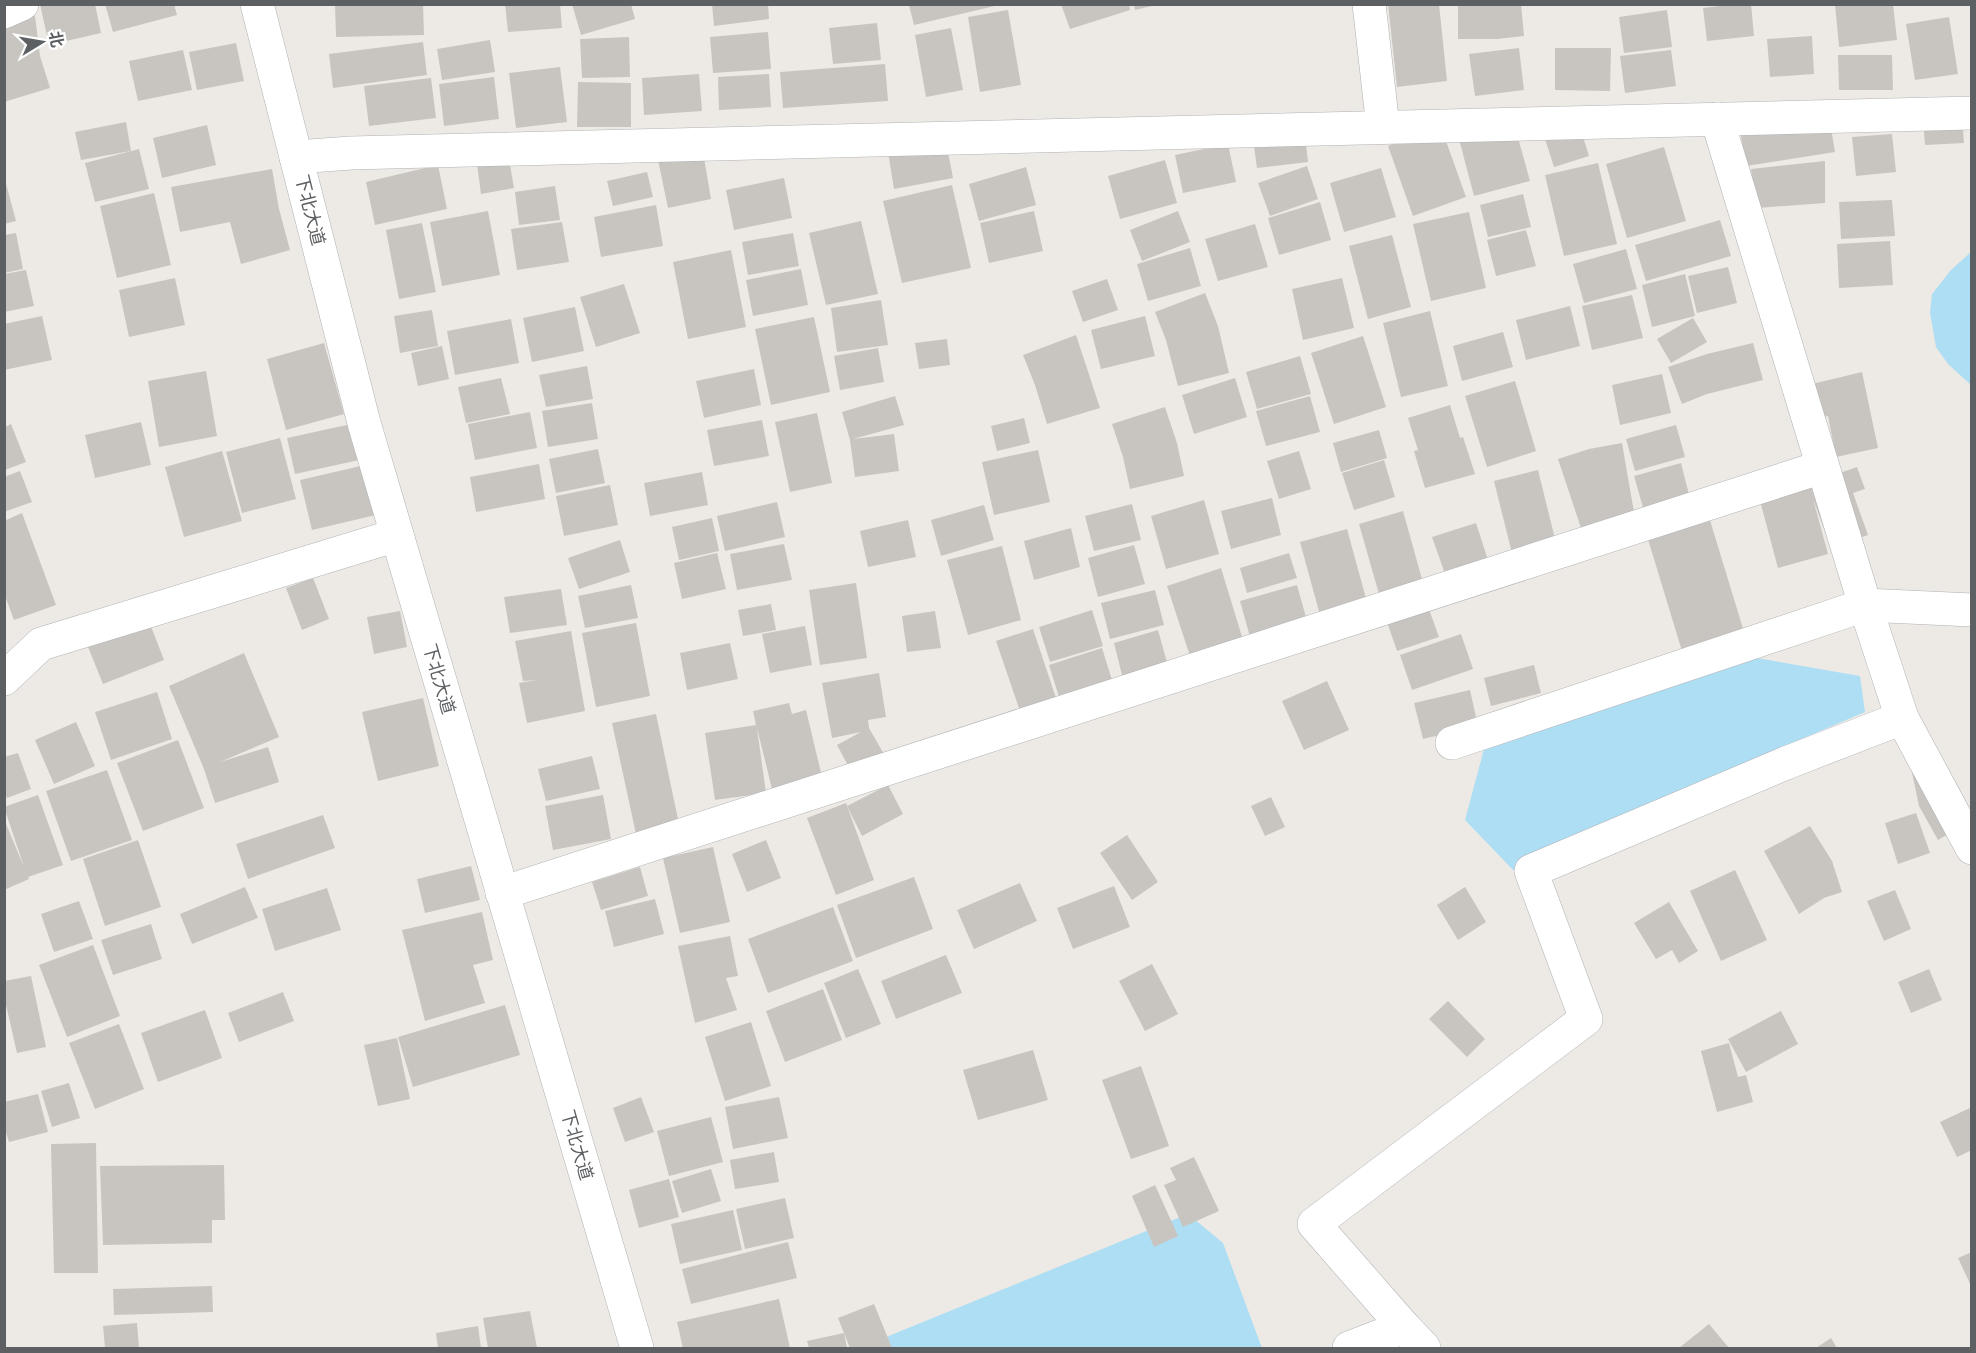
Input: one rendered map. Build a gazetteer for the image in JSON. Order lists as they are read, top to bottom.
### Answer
{
  "streets": {
    "street": ["下北大道"]
  },
  "north": "right"
}
